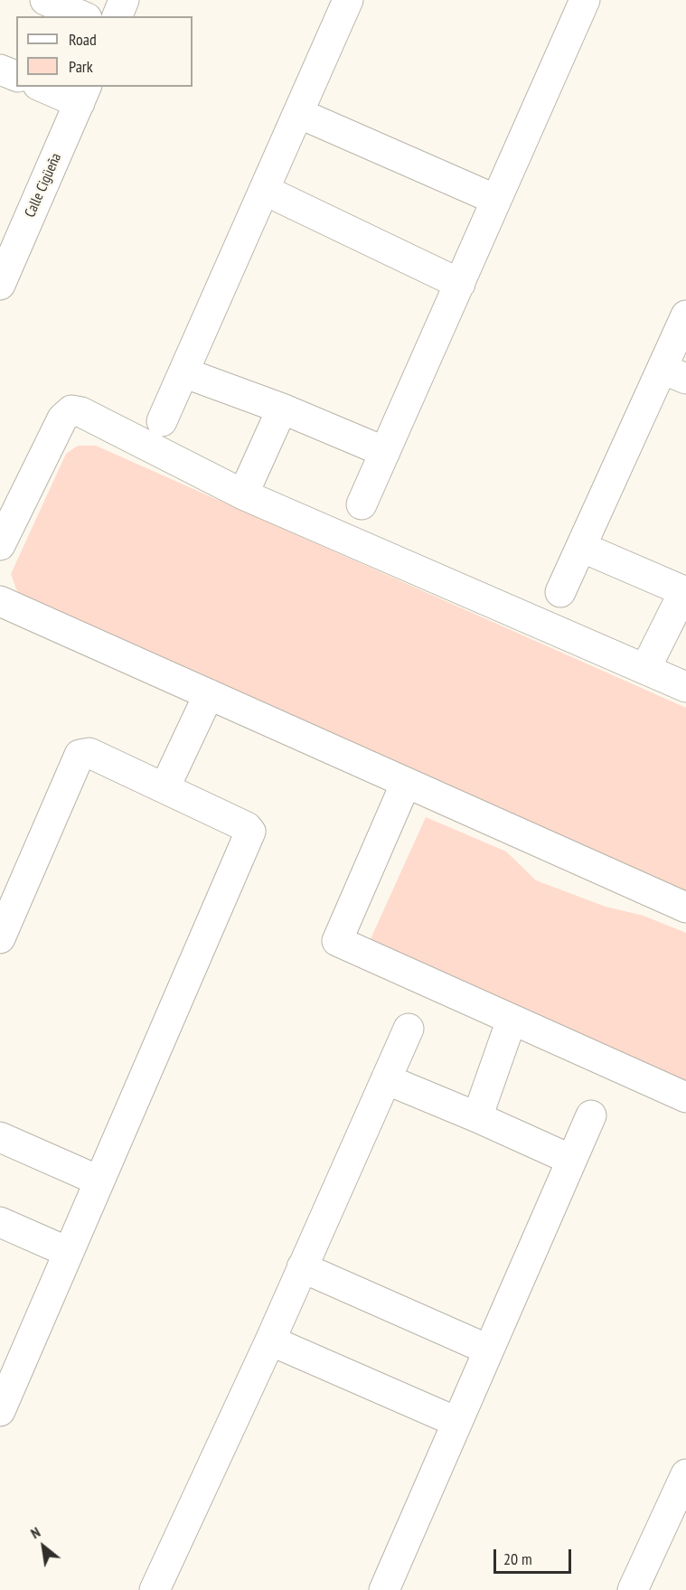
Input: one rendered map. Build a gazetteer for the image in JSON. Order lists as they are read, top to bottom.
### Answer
{
  "streets": {
    "street": ["Calle Cigüeña"]
  },
  "legend": ["Road", "Park"],
  "scale_bar": "20 m",
  "north": "top left"
}
